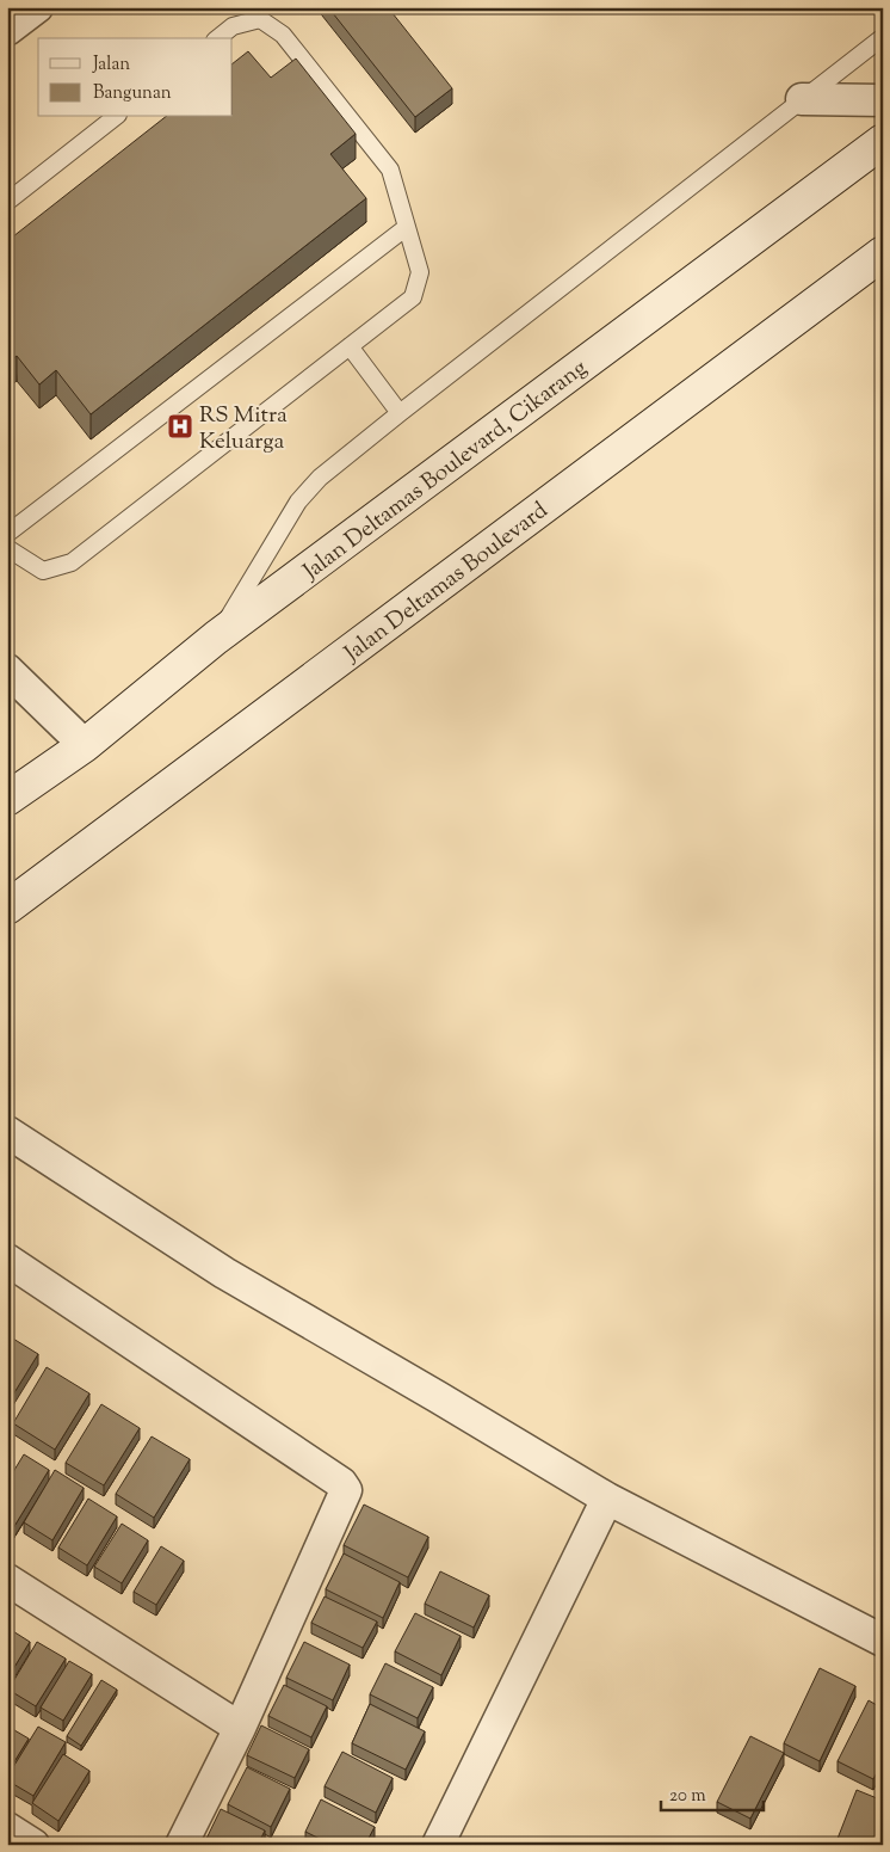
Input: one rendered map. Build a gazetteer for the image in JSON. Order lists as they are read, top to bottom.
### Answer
{
  "streets": {
    "street": ["Jalan Deltamas Boulevard, Cikarang", "Jalan Deltamas Boulevard"]
  },
  "places": {
    "hospital": ["RS Mitra Keluarga"]
  },
  "legend": ["Jalan", "Bangunan"],
  "scale_bar": "20 m"
}
